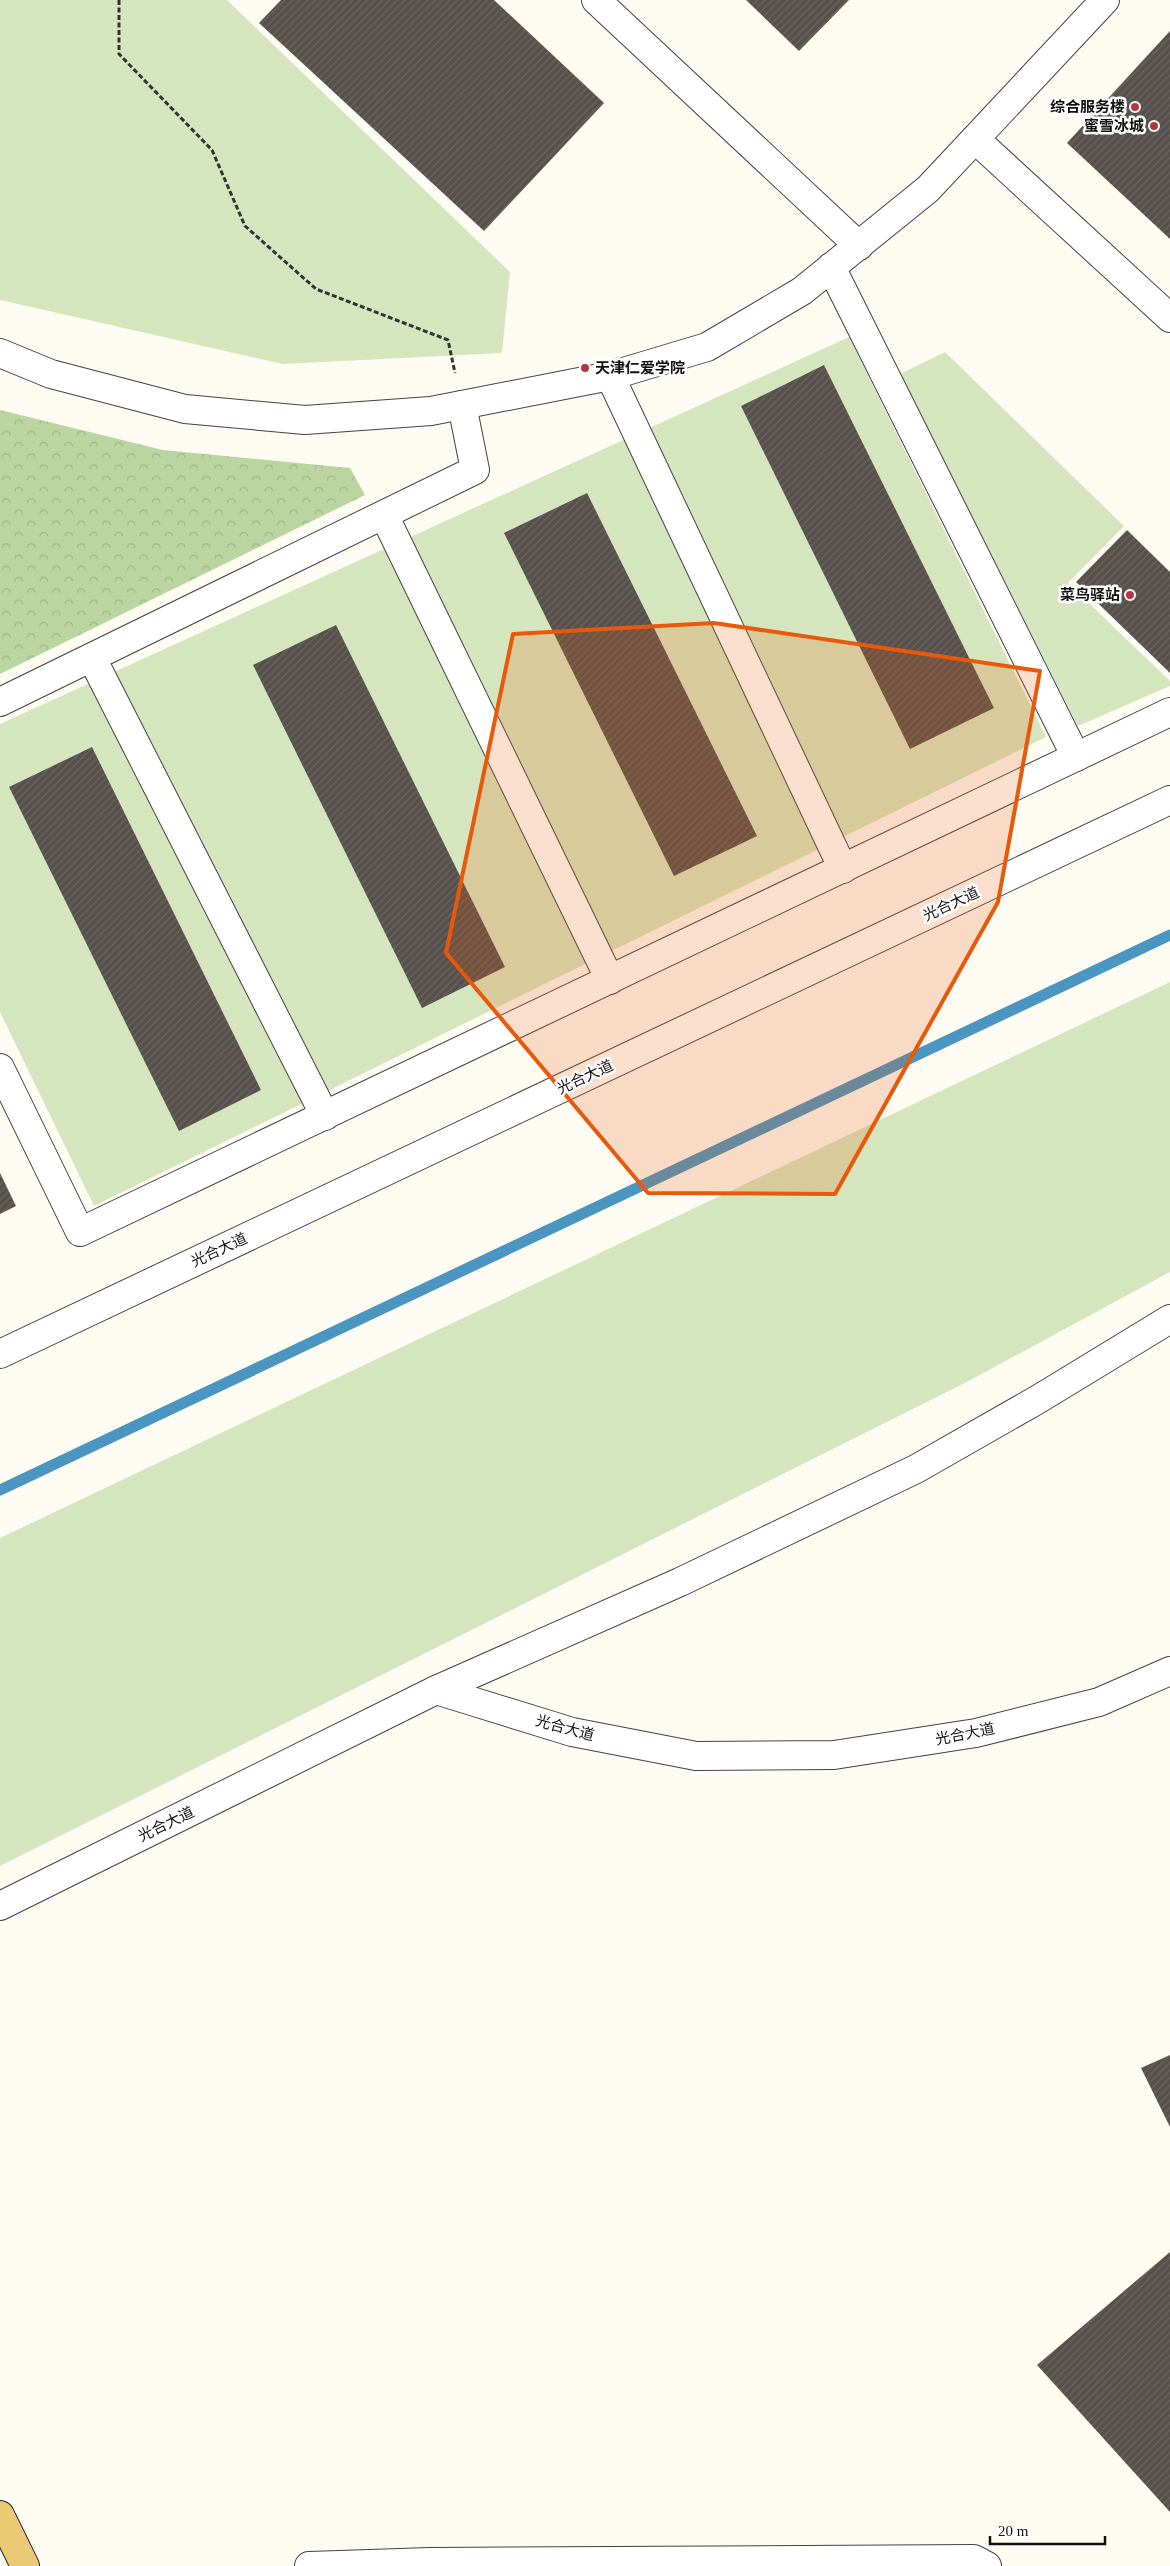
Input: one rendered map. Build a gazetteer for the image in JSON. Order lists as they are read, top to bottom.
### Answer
{
  "streets": {
    "street": ["光合大道"]
  },
  "places": [
    "综合服务楼",
    "蜜雪冰城",
    "天津仁爱学院",
    "菜鸟驿站"
  ],
  "scale_bar": "20 m"
}
